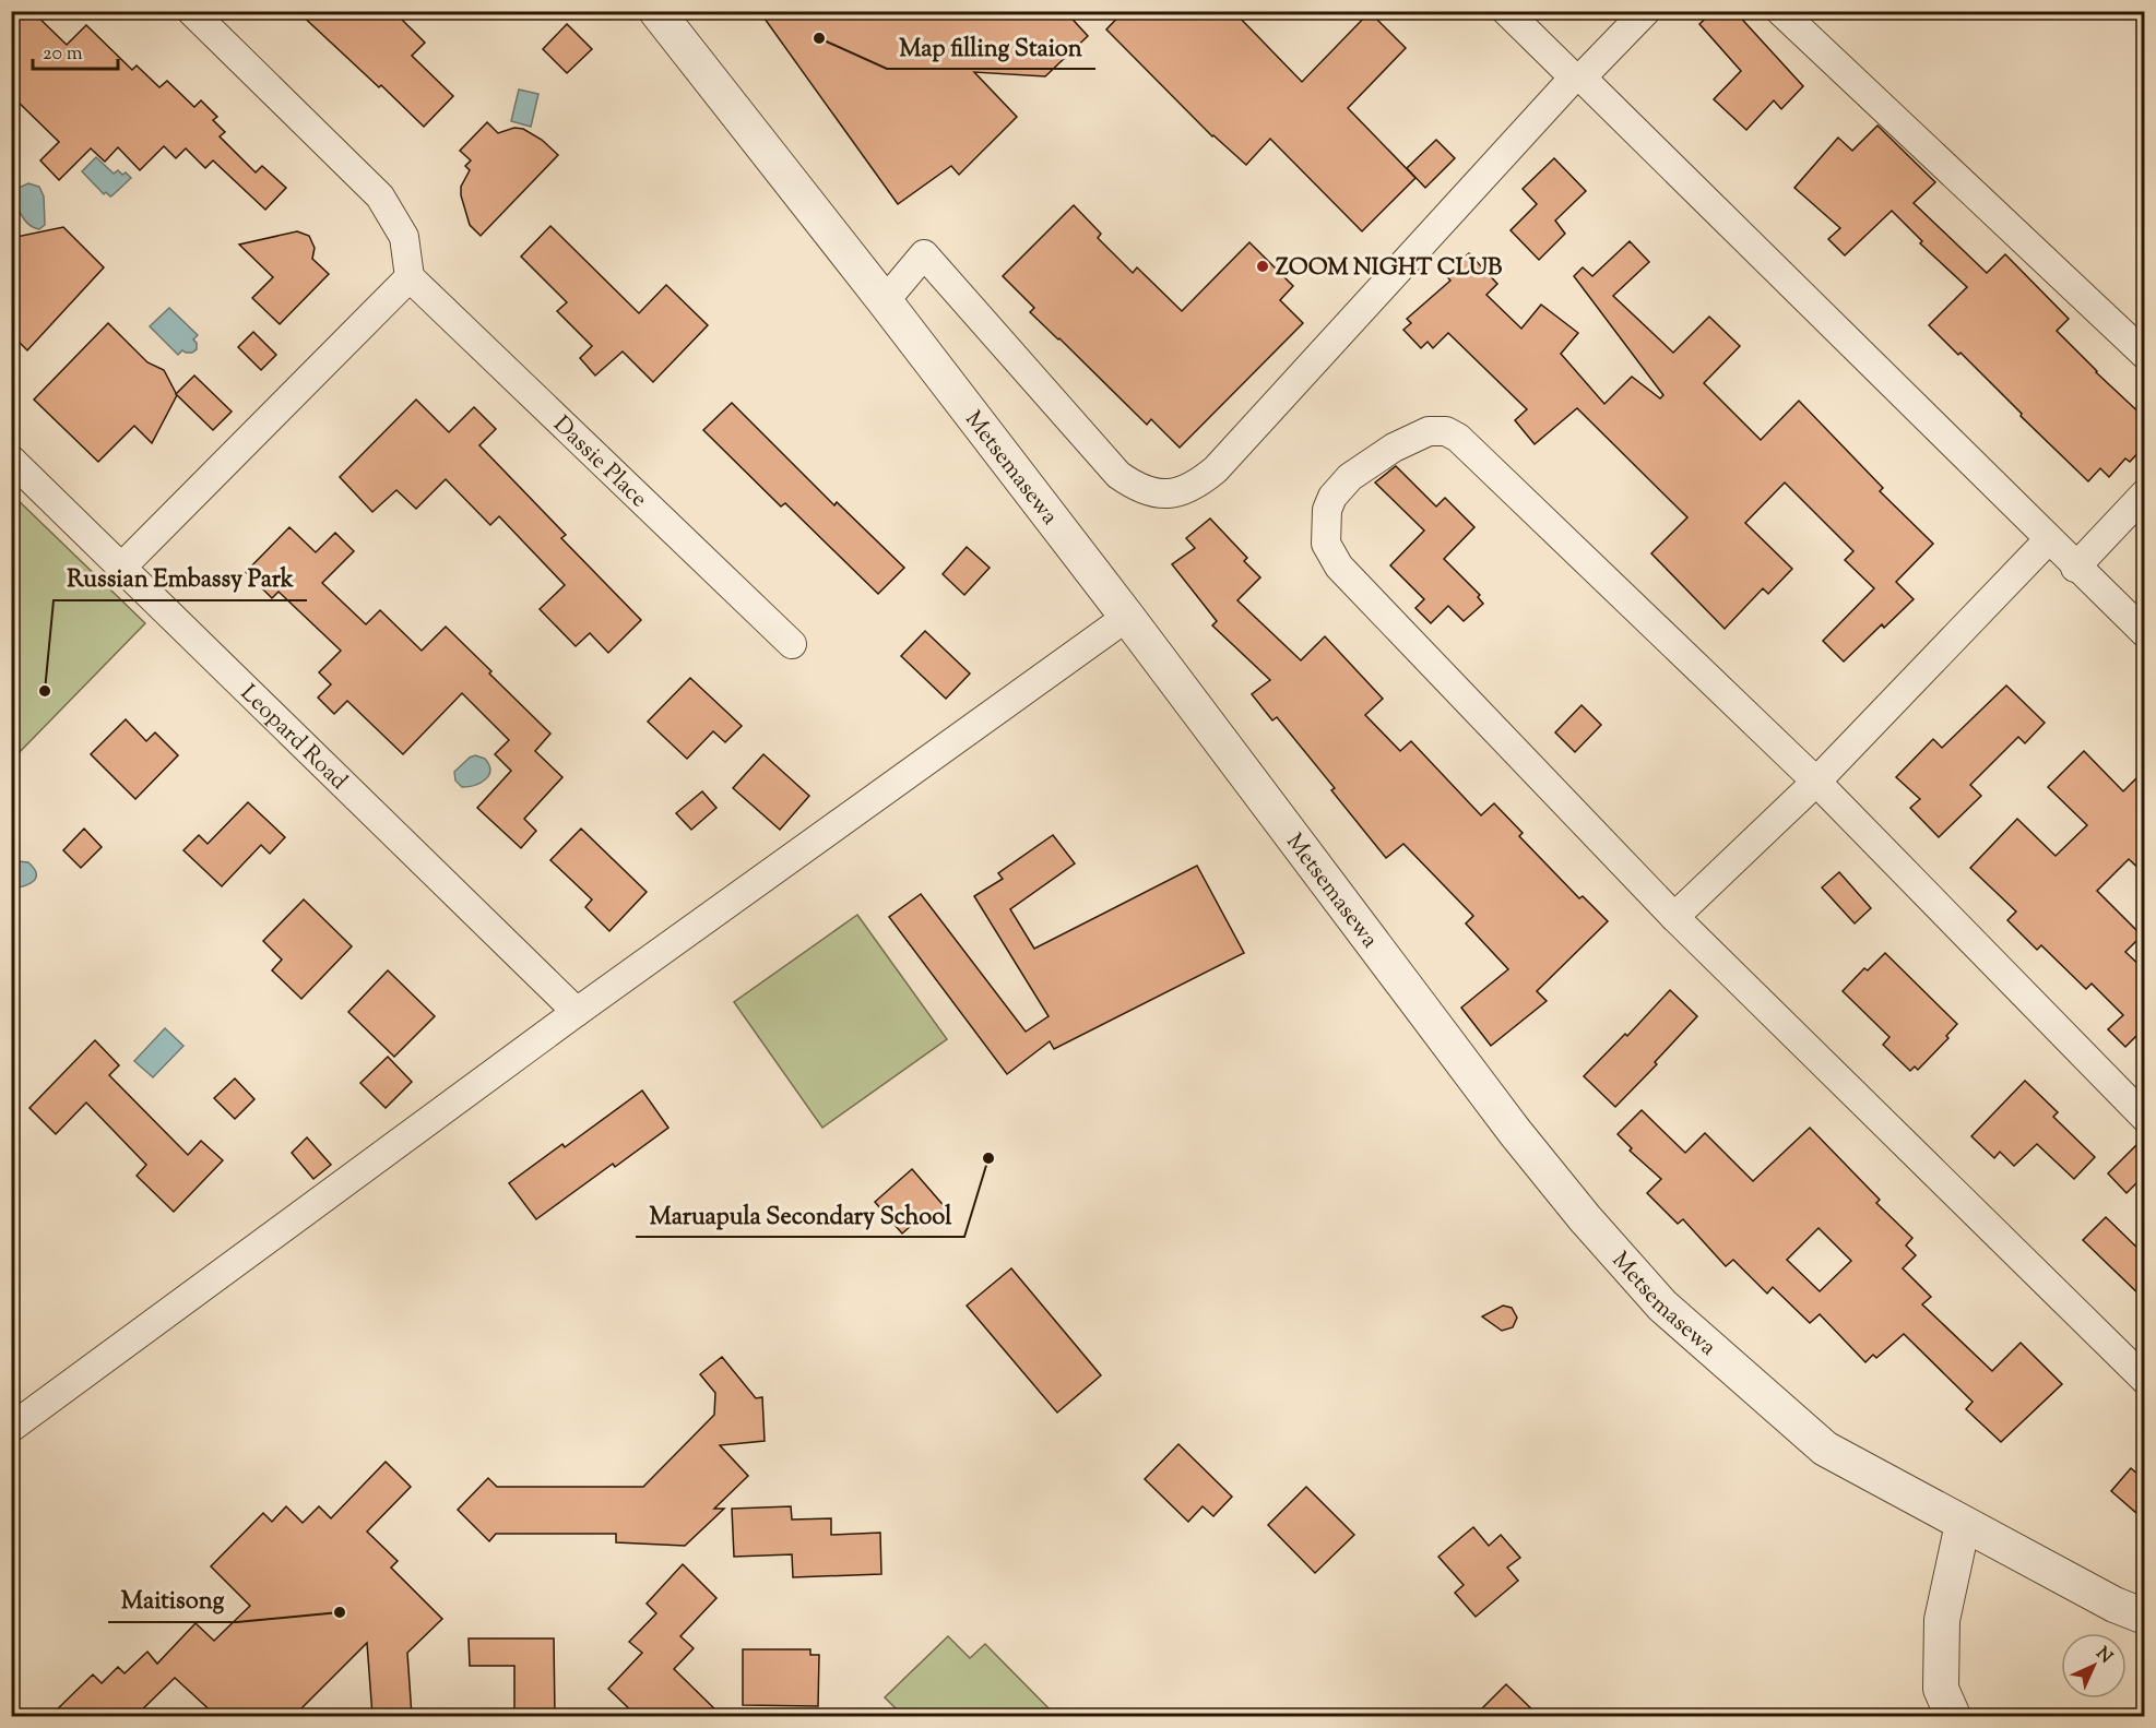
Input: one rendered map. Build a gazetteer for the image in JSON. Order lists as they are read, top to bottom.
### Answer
{
  "streets": {
    "street": ["Dassie Place", "Metsemasewa", "Leopard Road"]
  },
  "places": [
    "Map filling Staion",
    "ZOOM NIGHT CLUB",
    "Russian Embassy Park",
    "Maruapula Secondary School",
    "Maitisong"
  ],
  "scale_bar": "20 m",
  "north": "top right"
}
